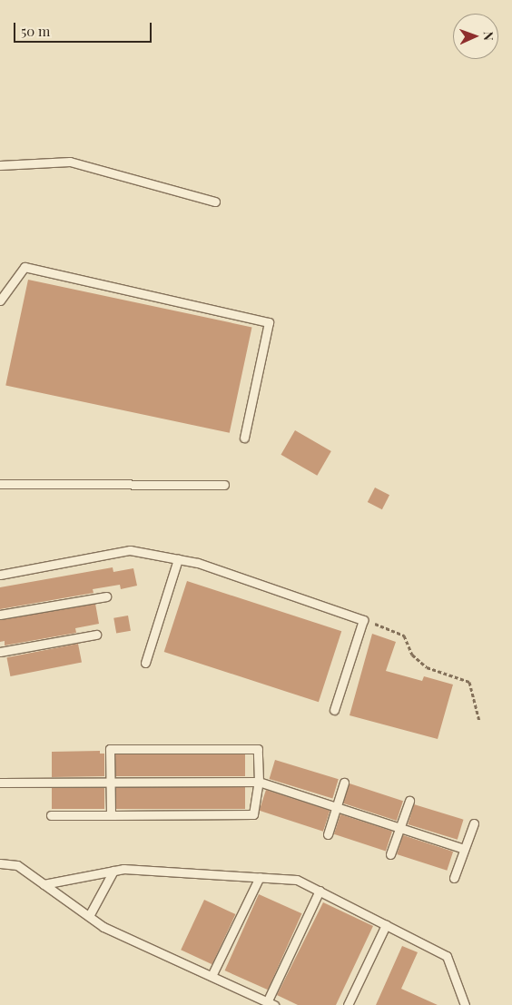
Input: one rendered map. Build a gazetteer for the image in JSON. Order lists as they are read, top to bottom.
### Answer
{
  "scale_bar": "50 m",
  "north": "right"
}
